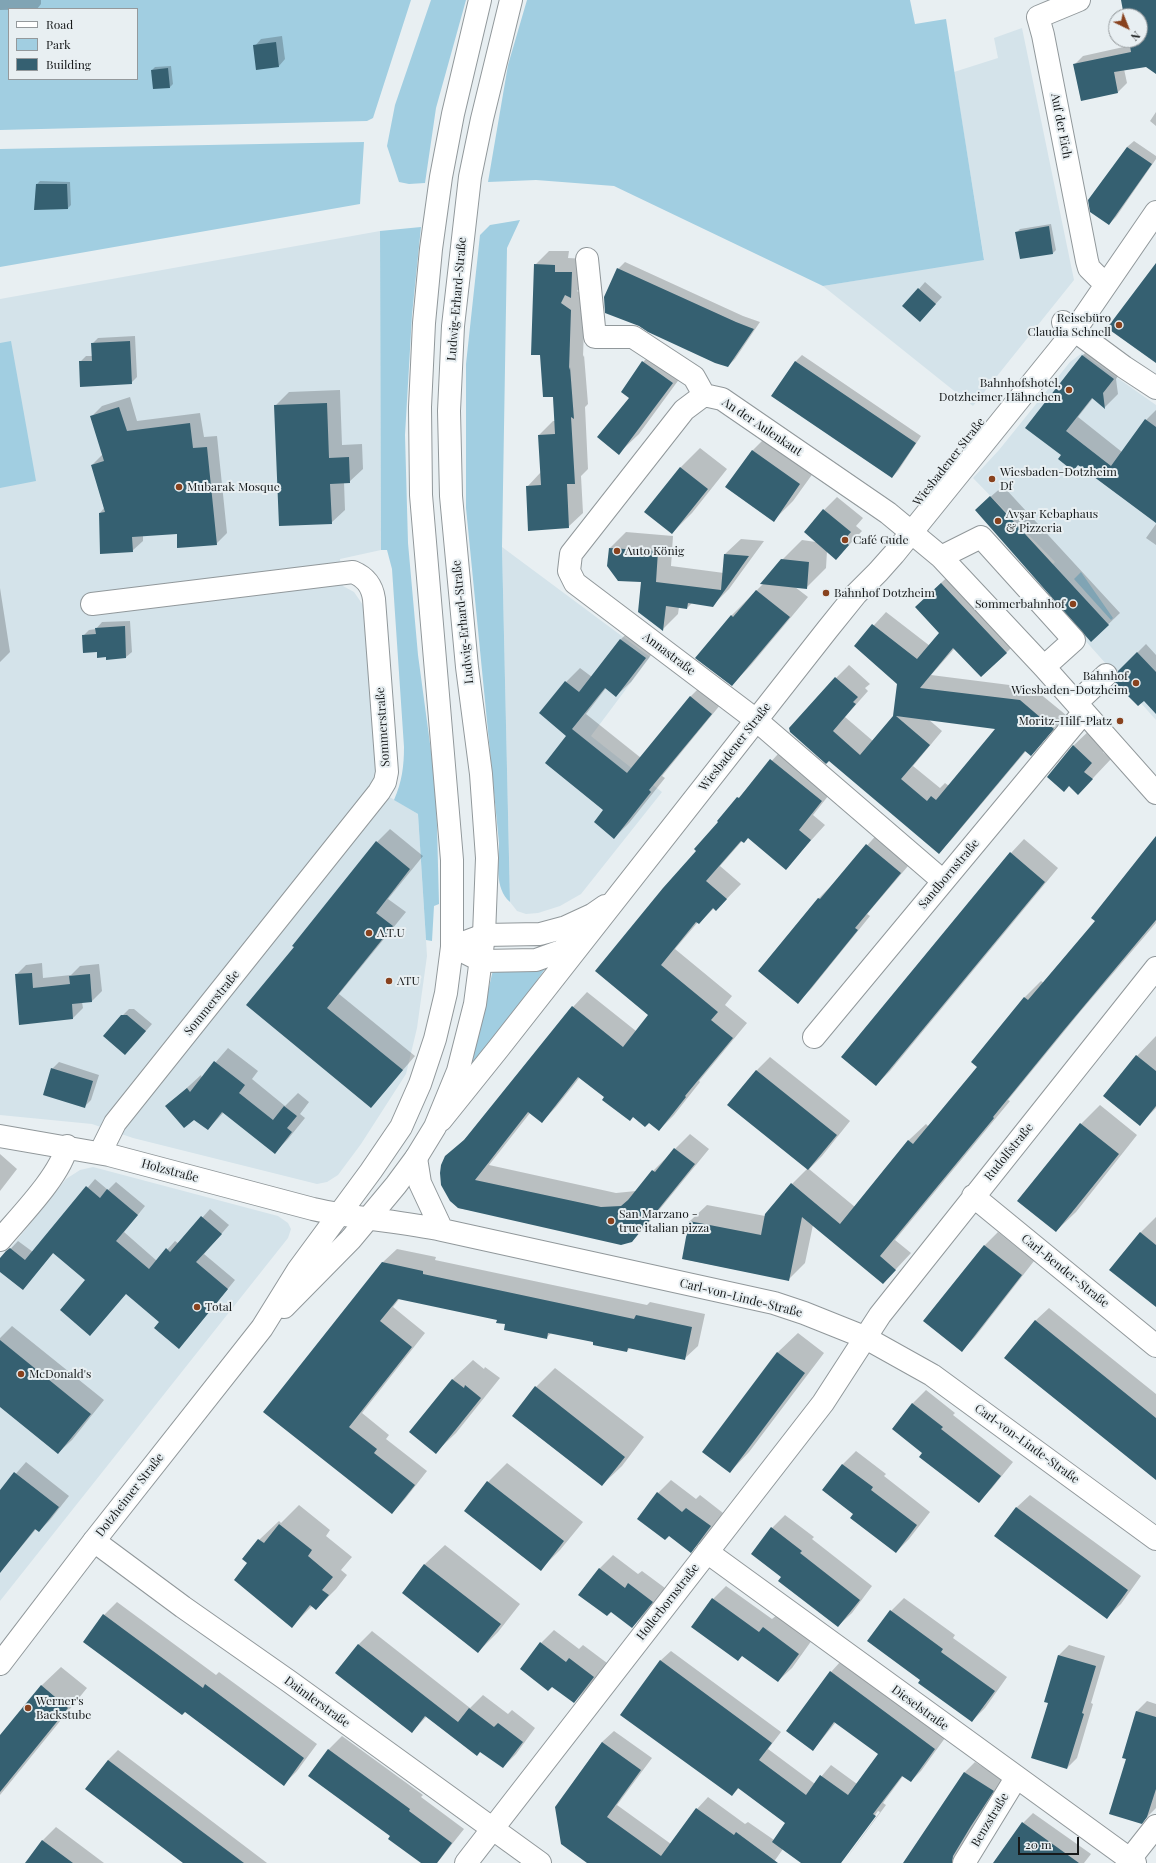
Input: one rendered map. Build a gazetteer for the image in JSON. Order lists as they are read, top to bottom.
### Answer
{
  "streets": {
    "street": [
      "Auf der Eich",
      "Ludwig-Erhard-Straße",
      "An der Aulenkaut",
      "Wiesbadener Straße",
      "Annastraße",
      "Sommerstraße",
      "Sandbornstraße",
      "Rudolfstraße",
      "Holzstraße",
      "Carl-Bender-Straße",
      "Carl-von-Linde-Straße",
      "Dotzheimer Straße",
      "Hollerbornstraße",
      "Daimlerstraße",
      "Dieselstraße",
      "Benzstraße"
    ]
  },
  "crossings": [
    ["Auf der Eich", "Wiesbadener Straße"],
    ["Ludwig-Erhard-Straße", "Wiesbadener Straße"],
    ["Ludwig-Erhard-Straße", "Carl-von-Linde-Straße"],
    ["Ludwig-Erhard-Straße", "Dotzheimer Straße"],
    ["An der Aulenkaut", "Wiesbadener Straße"],
    ["An der Aulenkaut", "Annastraße"],
    ["An der Aulenkaut", "Sandbornstraße"],
    ["Wiesbadener Straße", "Annastraße"],
    ["Annastraße", "Sandbornstraße"],
    ["Sommerstraße", "Holzstraße"],
    ["Rudolfstraße", "Carl-Bender-Straße"],
    ["Rudolfstraße", "Carl-von-Linde-Straße"],
    ["Rudolfstraße", "Hollerbornstraße"],
    ["Holzstraße", "Carl-von-Linde-Straße"],
    ["Holzstraße", "Dotzheimer Straße"],
    ["Carl-von-Linde-Straße", "Dotzheimer Straße"],
    ["Carl-von-Linde-Straße", "Hollerbornstraße"],
    ["Dotzheimer Straße", "Daimlerstraße"],
    ["Hollerbornstraße", "Daimlerstraße"],
    ["Hollerbornstraße", "Dieselstraße"],
    ["Dieselstraße", "Benzstraße"]
  ],
  "places": [
    "Reisebüro Claudia Schnell",
    "Bahnhofshotel, Dotzheimer Hähnchen",
    "Wiesbaden-Dotzheim Df",
    "Mubarak Mosque",
    "Avşar Kebaphaus & Pizzeria",
    "Café Gude",
    "Auto König",
    "Bahnhof Dotzheim",
    "Sommerbahnhof",
    "Bahnhof Wiesbaden-Dotzheim",
    "Moritz-Hilf-Platz",
    "A.T.U",
    "ATU",
    "San Marzano - true italian pizza",
    "Total",
    "McDonald's",
    "Werner's Backstube"
  ],
  "legend": ["Road", "Park", "Building"],
  "scale_bar": "20 m",
  "north": "bottom right"
}
